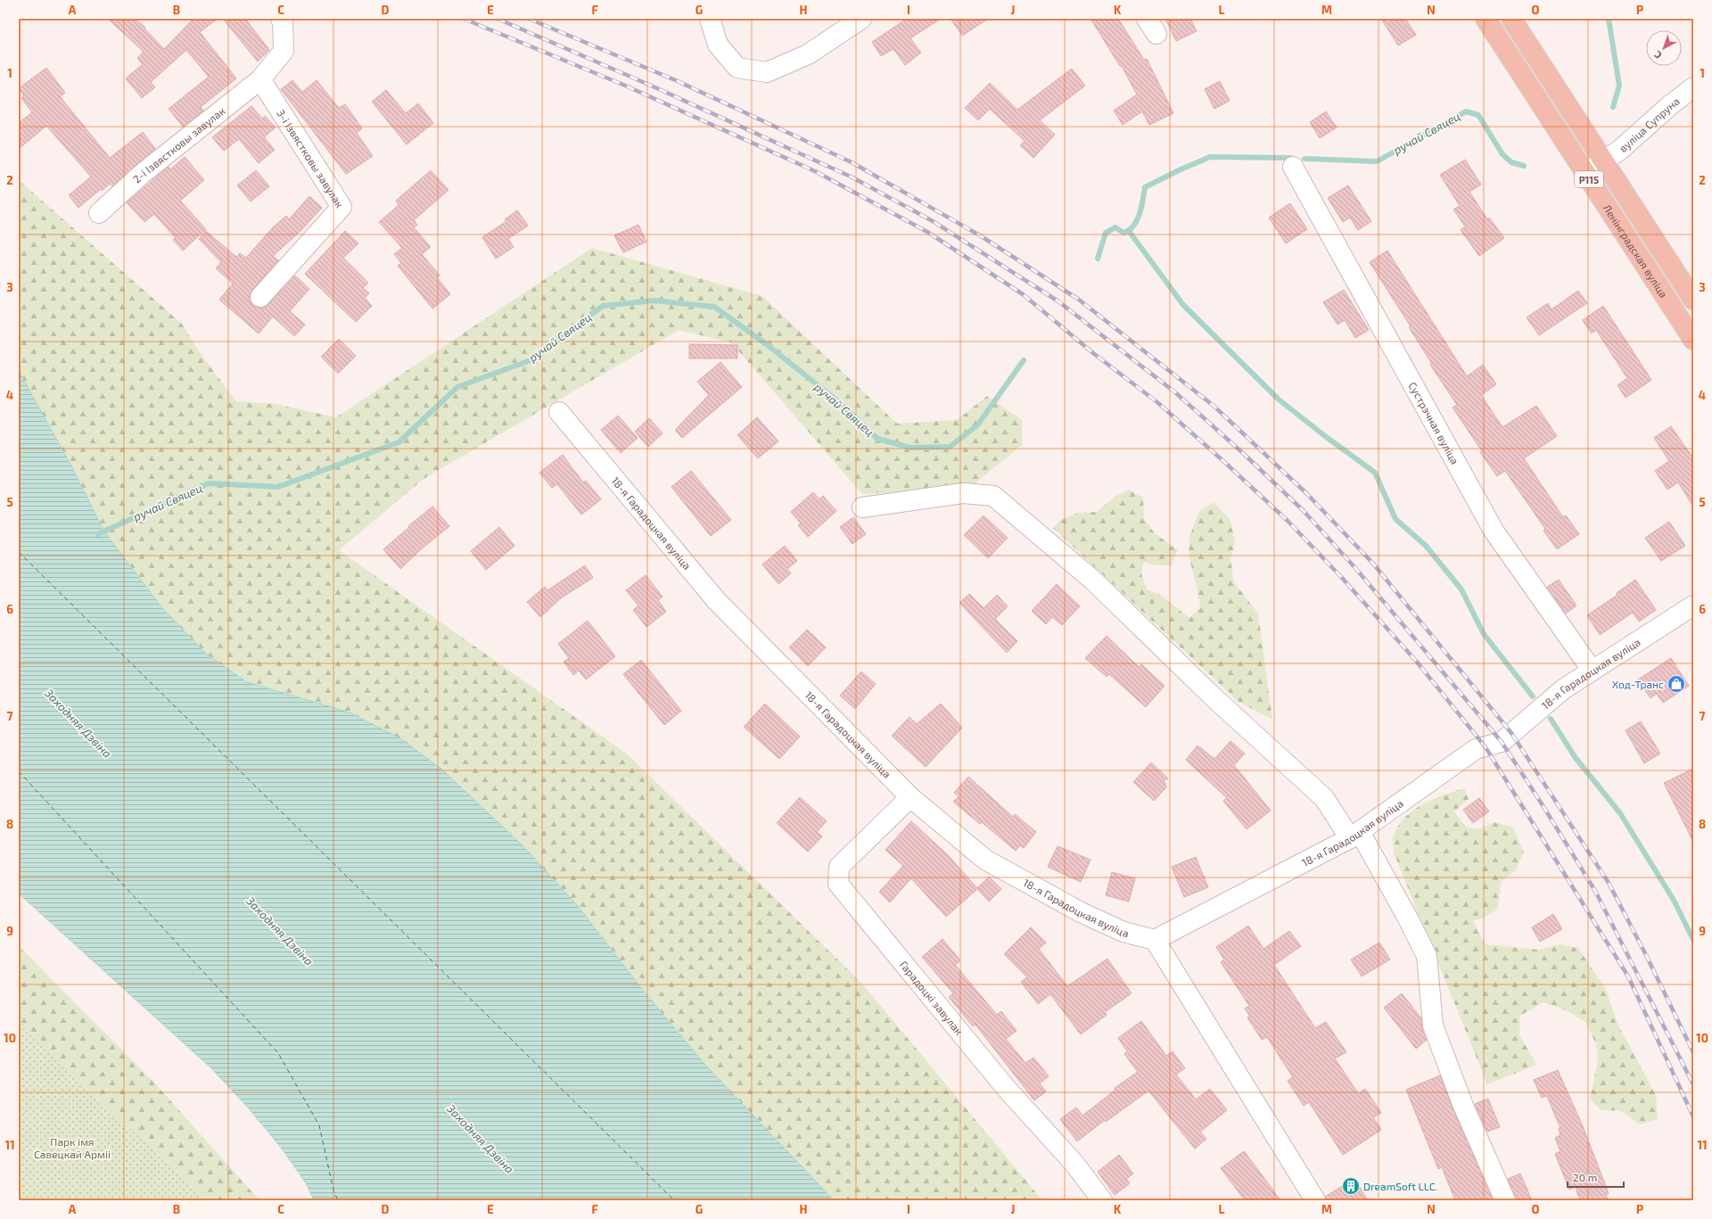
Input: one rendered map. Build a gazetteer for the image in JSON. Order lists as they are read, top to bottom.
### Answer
{
  "streets": {
    "main road": ["Р115", "Ленінградская вуліца"],
    "street": [
      "вуліца Супруна",
      "2-і Ізвястковы завулак",
      "3-і Ізвястковы завулак",
      "Сустрэчная вуліца",
      "18-я Гарадоцкая вуліца",
      "Гарадоцкі завулак"
    ]
  },
  "crossings": [
    ["вуліца Супруна", "Ленінградская вуліца"],
    ["2-і Ізвястковы завулак", "3-і Ізвястковы завулак"],
    ["Сустрэчная вуліца", "18-я Гарадоцкая вуліца"],
    ["18-я Гарадоцкая вуліца", "Гарадоцкі завулак"]
  ],
  "water": ["ручай Свяцец", "Заходняя Дзвіна"],
  "parks": ["Парк імя Савецкай Арміі"],
  "places": {
    "shop": ["Ход-Транс"],
    "building": ["DreamSoft LLC."]
  },
  "scale_bar": "20 m",
  "north": "bottom left",
  "grid": {
    "columns": [
      "A",
      "B",
      "C",
      "D",
      "E",
      "F",
      "G",
      "H",
      "I",
      "J",
      "K",
      "L",
      "M",
      "N",
      "O",
      "P"
    ],
    "rows": [
      "1",
      "2",
      "3",
      "4",
      "5",
      "6",
      "7",
      "8",
      "9",
      "10",
      "11"
    ]
  }
}
